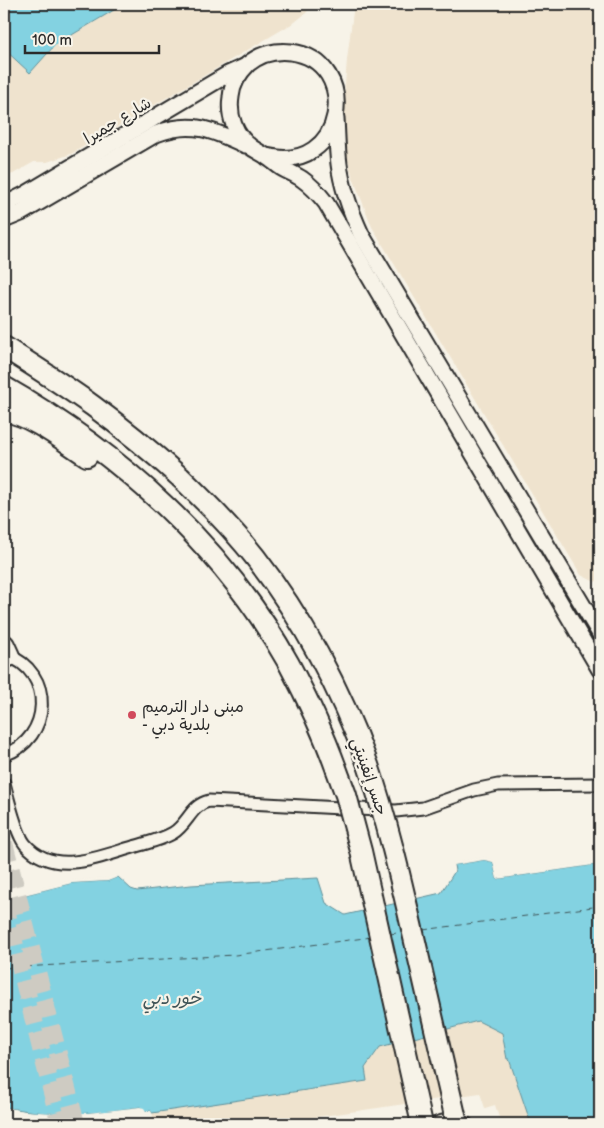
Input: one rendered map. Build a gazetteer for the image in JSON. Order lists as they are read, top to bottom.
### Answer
{
  "streets": {
    "highway": ["جسر إنفينيتي"],
    "street": ["شارع جميرا"]
  },
  "water": ["خور دبي"],
  "places": ["مبنى دار الترميم - بلدية دبي"],
  "scale_bar": "100 m"
}
